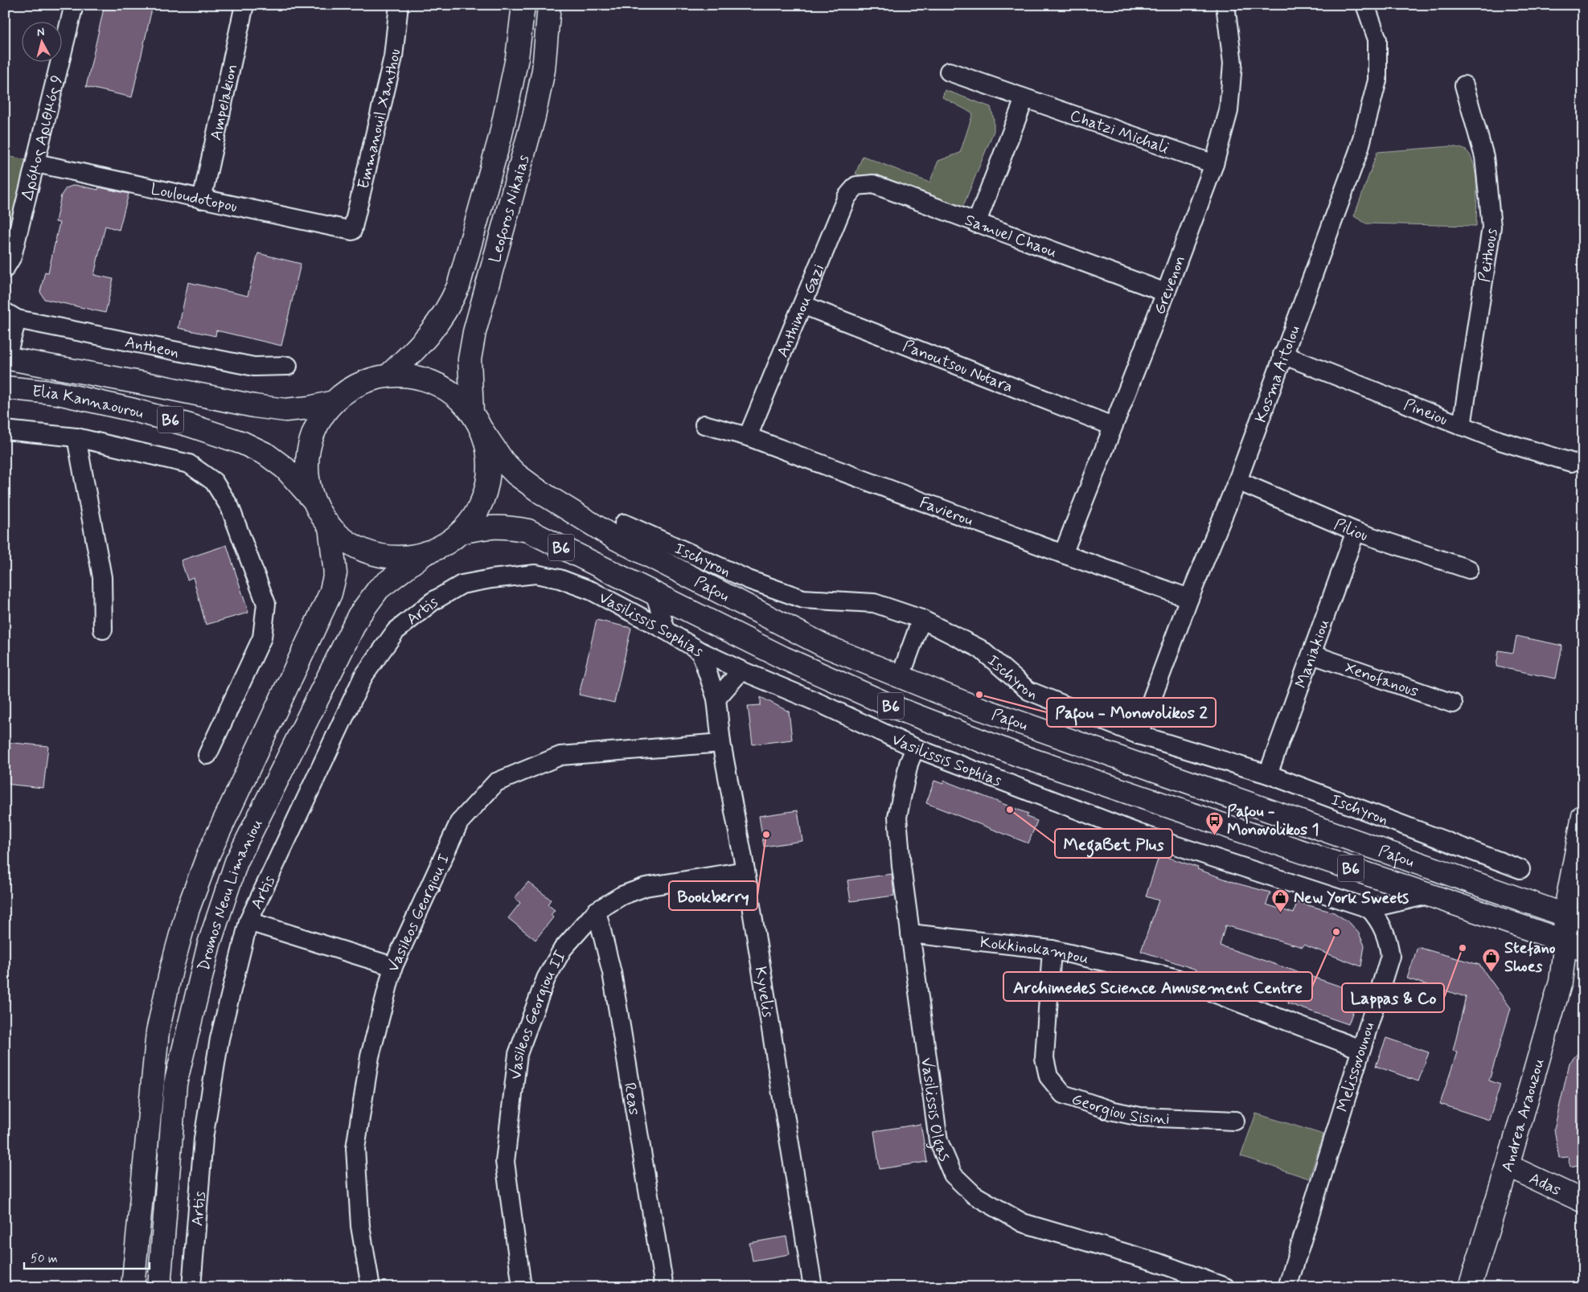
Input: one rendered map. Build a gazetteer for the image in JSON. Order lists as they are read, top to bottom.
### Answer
{
  "streets": {
    "main road": [
      "Leoforos Nikaias",
      "Elia Kannaourou",
      "B6",
      "Pafou",
      "Dromos Neou Limaniou",
      "Andrea Araouzou",
      "Adas"
    ],
    "street": [
      "Ampelakion",
      "Emmanouil Xanthou",
      "Chatzi Michali",
      "Δρόμος Αριθμός 9",
      "Louloudotopou",
      "Samuel Chaou",
      "Peithous",
      "Grevenon",
      "Anthimou Gazi",
      "Antheon",
      "Panoutsou Notara",
      "Kosma Aitolou",
      "Pineiou",
      "Favierou",
      "Piliou",
      "Ischyron",
      "Artis",
      "Vasilissis Sophias",
      "Maniakiou",
      "Xenofanous",
      "Vasileos Georgiou I",
      "Kokkinokampou",
      "Kyvelis",
      "Vasileos Georgiou II",
      "Melissovounou",
      "Reas",
      "Georgiou Sisini",
      "Vasilissis Olgas"
    ]
  },
  "crossings": [
    ["Ampelakion", "Louloudotopou"],
    ["Emmanouil Xanthou", "Louloudotopou"],
    ["Chatzi Michali", "Grevenon"],
    ["Δρόμος Αριθμός 9", "Louloudotopou"],
    ["Leoforos Nikaias", "B6"],
    ["Samuel Chaou", "Grevenon"],
    ["Samuel Chaou", "Anthimou Gazi"],
    ["Peithous", "Pineiou"],
    ["Grevenon", "Panoutsou Notara"],
    ["Grevenon", "Favierou"],
    ["Anthimou Gazi", "Panoutsou Notara"],
    ["Anthimou Gazi", "Favierou"],
    ["Kosma Aitolou", "Pineiou"],
    ["Kosma Aitolou", "Favierou"],
    ["Kosma Aitolou", "Piliou"],
    ["Kosma Aitolou", "Ischyron"],
    ["Elia Kannaourou", "B6"],
    ["B6", "Pafou"],
    ["B6", "Dromos Neou Limaniou"],
    ["Piliou", "Maniakiou"],
    ["Ischyron", "Maniakiou"],
    ["Pafou", "Andrea Araouzou"],
    ["Artis", "Vasilissis Sophias"],
    ["Vasilissis Sophias", "Kyvelis"],
    ["Vasilissis Sophias", "Melissovounou"],
    ["Vasilissis Sophias", "Vasilissis Olgas"],
    ["Maniakiou", "Xenofanous"],
    ["Vasileos Georgiou I", "Kyvelis"],
    ["Kokkinokampou", "Melissovounou"],
    ["Kokkinokampou", "Georgiou Sisini"],
    ["Kokkinokampou", "Vasilissis Olgas"],
    ["Kyvelis", "Vasileos Georgiou II"],
    ["Vasileos Georgiou II", "Reas"],
    ["Andrea Araouzou", "Adas"]
  ],
  "places": {
    "other": [
      "Pafou - Monovolikos 2",
      "MegaBet Plus",
      "Bookberry",
      "Archimedes Science Amusement Centre",
      "Lappas & Co"
    ],
    "bus stop": ["Pafou - Monovolikos 1"],
    "shop": ["New York Sweets", "Stefano Shoes"]
  },
  "scale_bar": "50 m",
  "north": "top"
}
